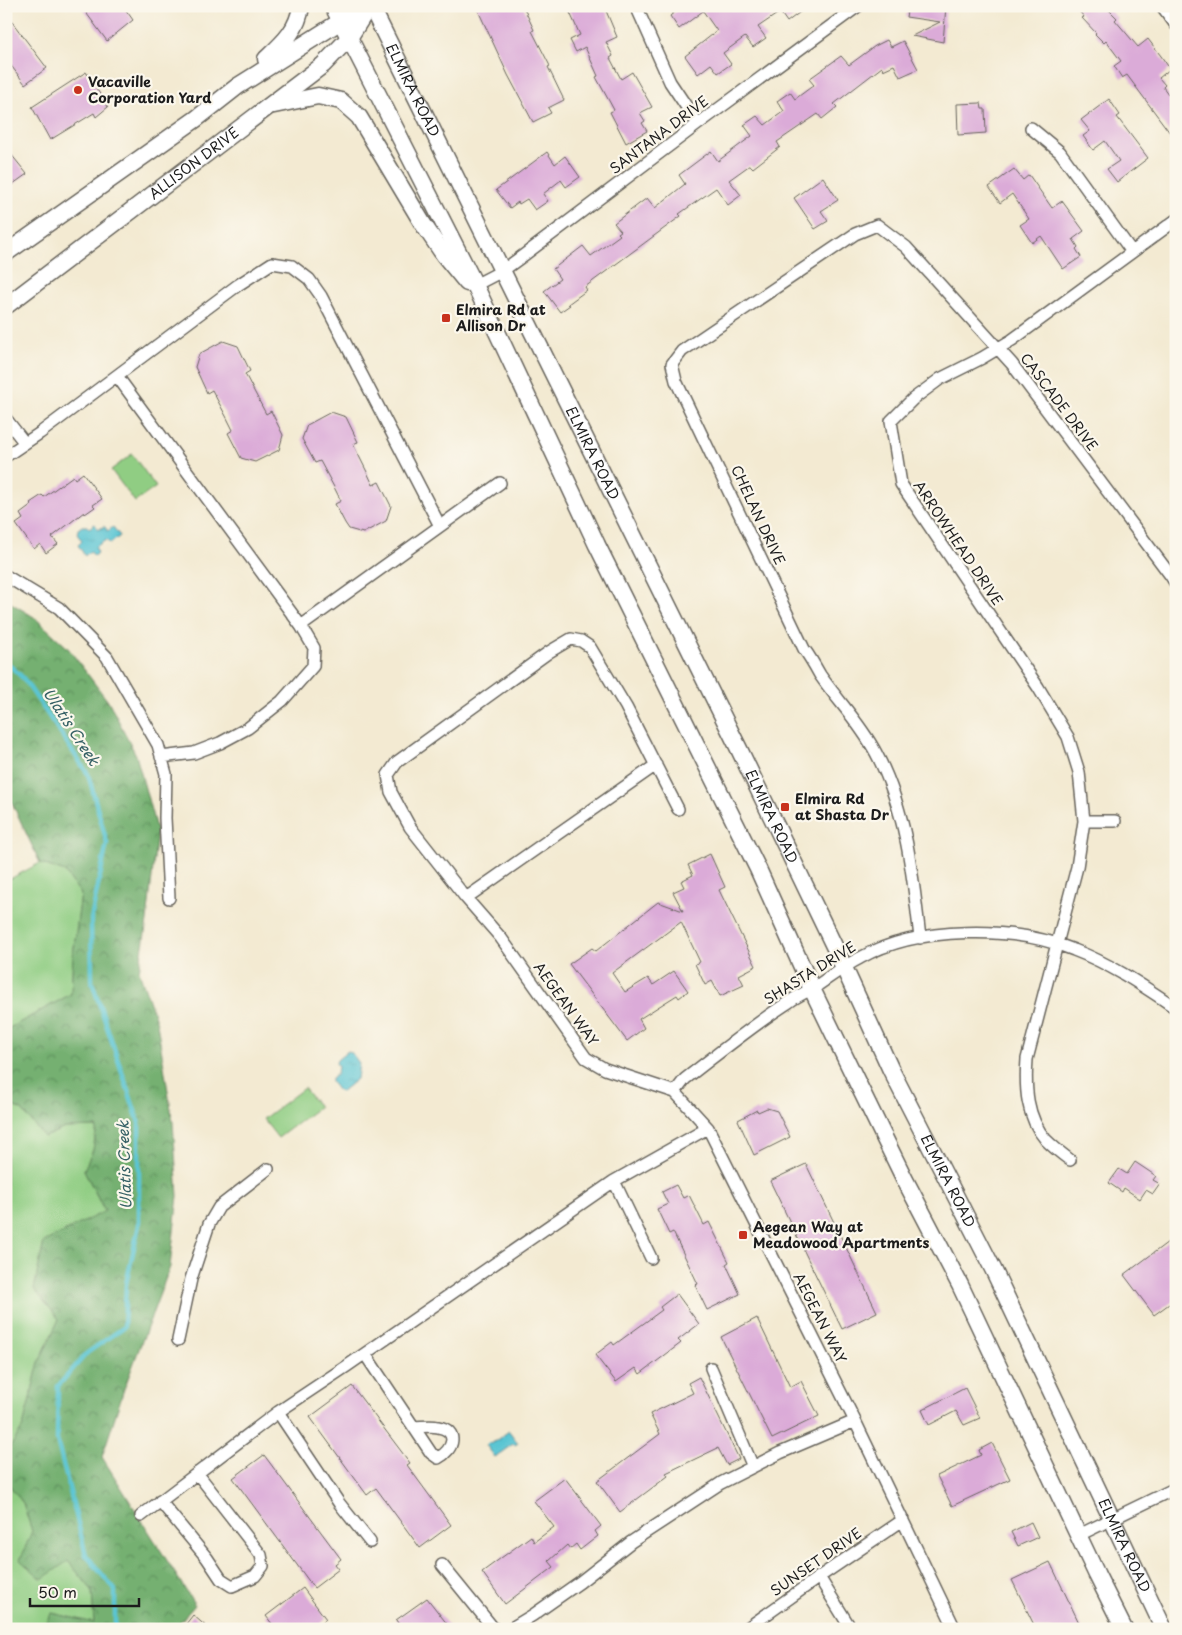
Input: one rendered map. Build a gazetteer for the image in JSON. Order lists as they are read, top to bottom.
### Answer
{
  "streets": {
    "main road": ["ELMIRA ROAD", "ALLISON DRIVE"],
    "street": [
      "SANTANA DRIVE",
      "CASCADE DRIVE",
      "CHELAN DRIVE",
      "ARROWHEAD DRIVE",
      "SHASTA DRIVE",
      "AEGEAN WAY",
      "SUNSET DRIVE"
    ]
  },
  "crossings": [
    ["ELMIRA ROAD", "SANTANA DRIVE"],
    ["ELMIRA ROAD", "ALLISON DRIVE"],
    ["ELMIRA ROAD", "SHASTA DRIVE"],
    ["CASCADE DRIVE", "CHELAN DRIVE"],
    ["CASCADE DRIVE", "ARROWHEAD DRIVE"],
    ["CHELAN DRIVE", "SHASTA DRIVE"],
    ["ARROWHEAD DRIVE", "SHASTA DRIVE"],
    ["SHASTA DRIVE", "AEGEAN WAY"],
    ["AEGEAN WAY", "SUNSET DRIVE"]
  ],
  "water": ["Ulatis Creek"],
  "places": {
    "other": ["Vacaville Corporation Yard"],
    "transit": ["Elmira Rd at Allison Dr", "Elmira Rd at Shasta Dr", "Aegean Way at Meadowood Apartments"]
  },
  "scale_bar": "50 m"
}
